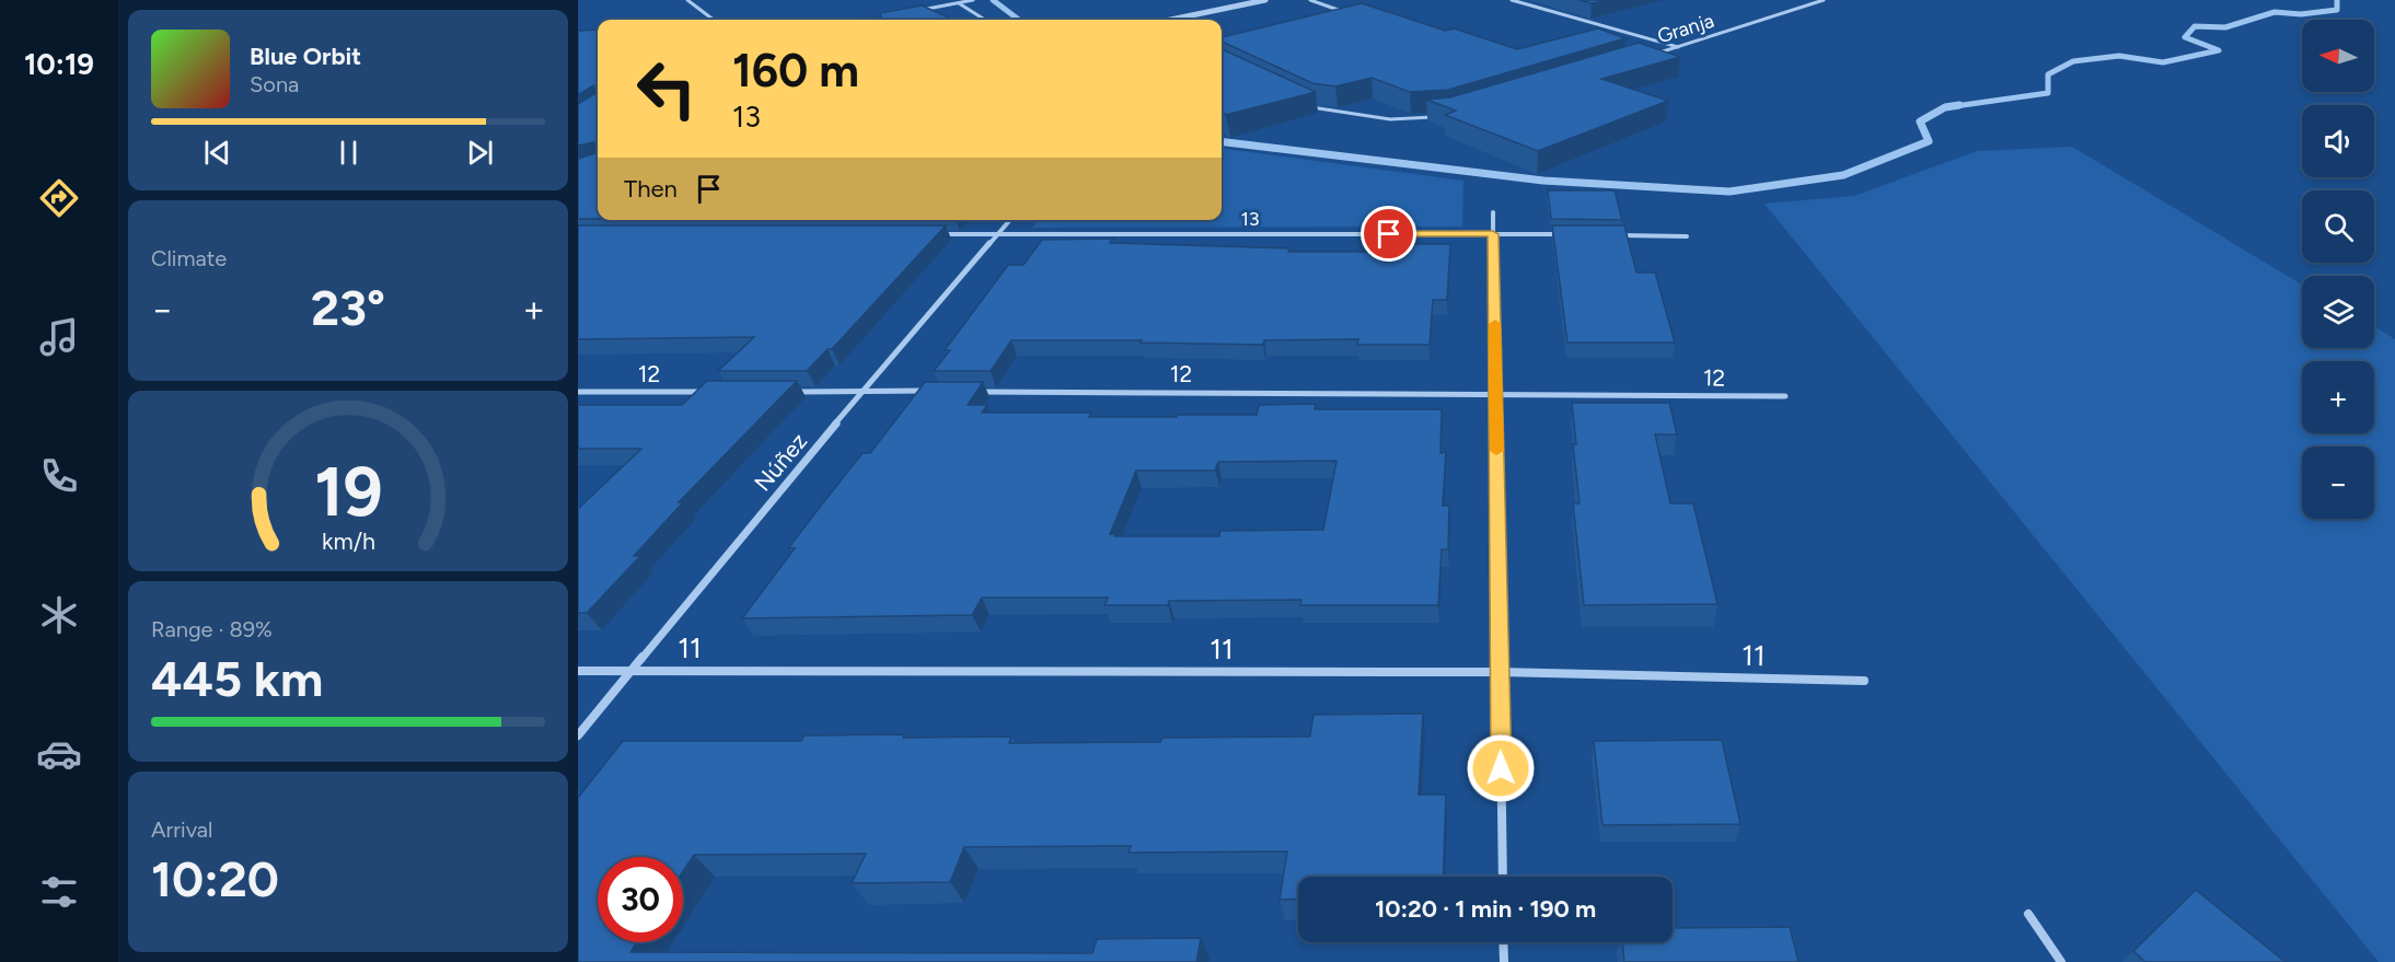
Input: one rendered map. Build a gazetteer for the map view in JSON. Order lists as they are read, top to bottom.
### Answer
{
  "streets": {
    "street": [
      "Granja",
      "13",
      "12",
      "Núñez",
      "11"
    ]
  },
  "crossings": [
    ["13", "Núñez"],
    ["Núñez", "11"]
  ],
  "north": "left",
  "page": {
    "tabs": "10:19",
    "map_buttons": ["+", "−"],
    "turn": ["160 m", "13"],
    "song": ["Blue Orbit", "Sona"],
    "then": "Then",
    "tile": [
      "Climate",
      ["Range · 89%", "445 km"],
      ["Arrival", "10:20"]
    ],
    "heat": ["−", "23°", "+"],
    "limit": "30",
    "trip": "10:20 · 1 min · 190 m",
    "gauge": ["19", "km/h"]
  }
}
